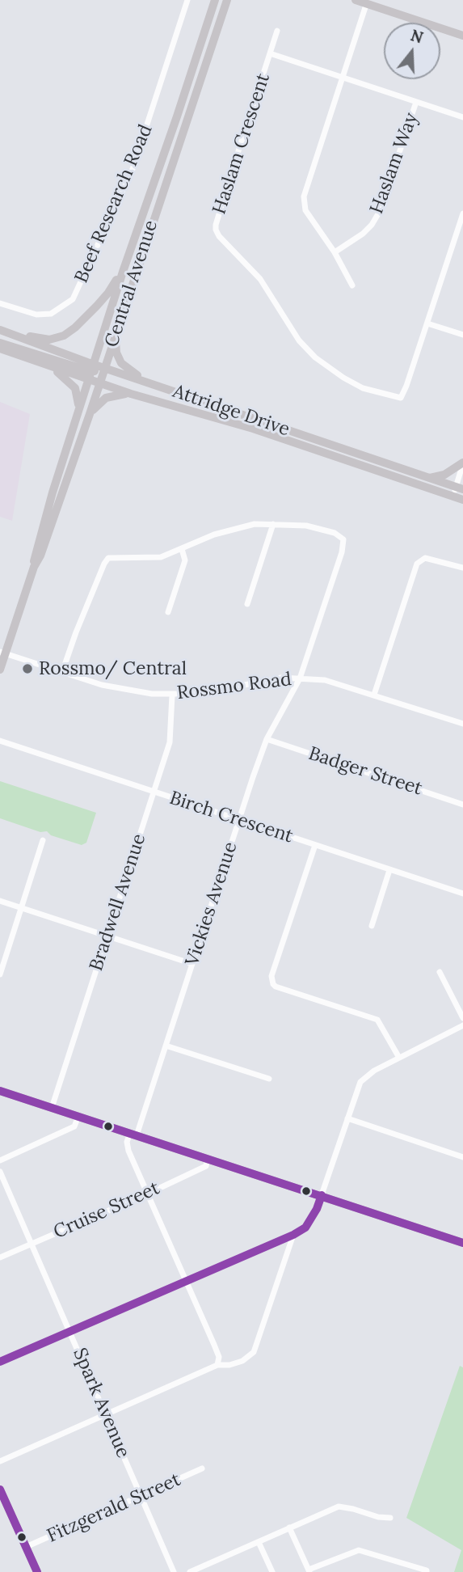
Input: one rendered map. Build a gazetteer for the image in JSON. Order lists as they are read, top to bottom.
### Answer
{
  "streets": {
    "main road": ["Central Avenue", "Attridge Drive"],
    "street": [
      "Haslam Crescent",
      "Haslam Way",
      "Beef Research Road",
      "Rossmo Road",
      "Badger Street",
      "Birch Crescent",
      "Bradwell Avenue",
      "Vickies Avenue",
      "Cruise Street",
      "Spark Avenue",
      "Fitzgerald Street"
    ]
  },
  "crossings": [
    ["Haslam Crescent", "Haslam Way"],
    ["Central Avenue", "Attridge Drive"],
    ["Central Avenue", "Rossmo Road"],
    ["Rossmo Road", "Bradwell Avenue"],
    ["Rossmo Road", "Vickies Avenue"],
    ["Badger Street", "Vickies Avenue"],
    ["Birch Crescent", "Bradwell Avenue"],
    ["Birch Crescent", "Vickies Avenue"],
    ["Cruise Street", "Spark Avenue"],
    ["Spark Avenue", "Fitzgerald Street"]
  ],
  "places": ["Rossmo/ Central"],
  "north": "top"
}
